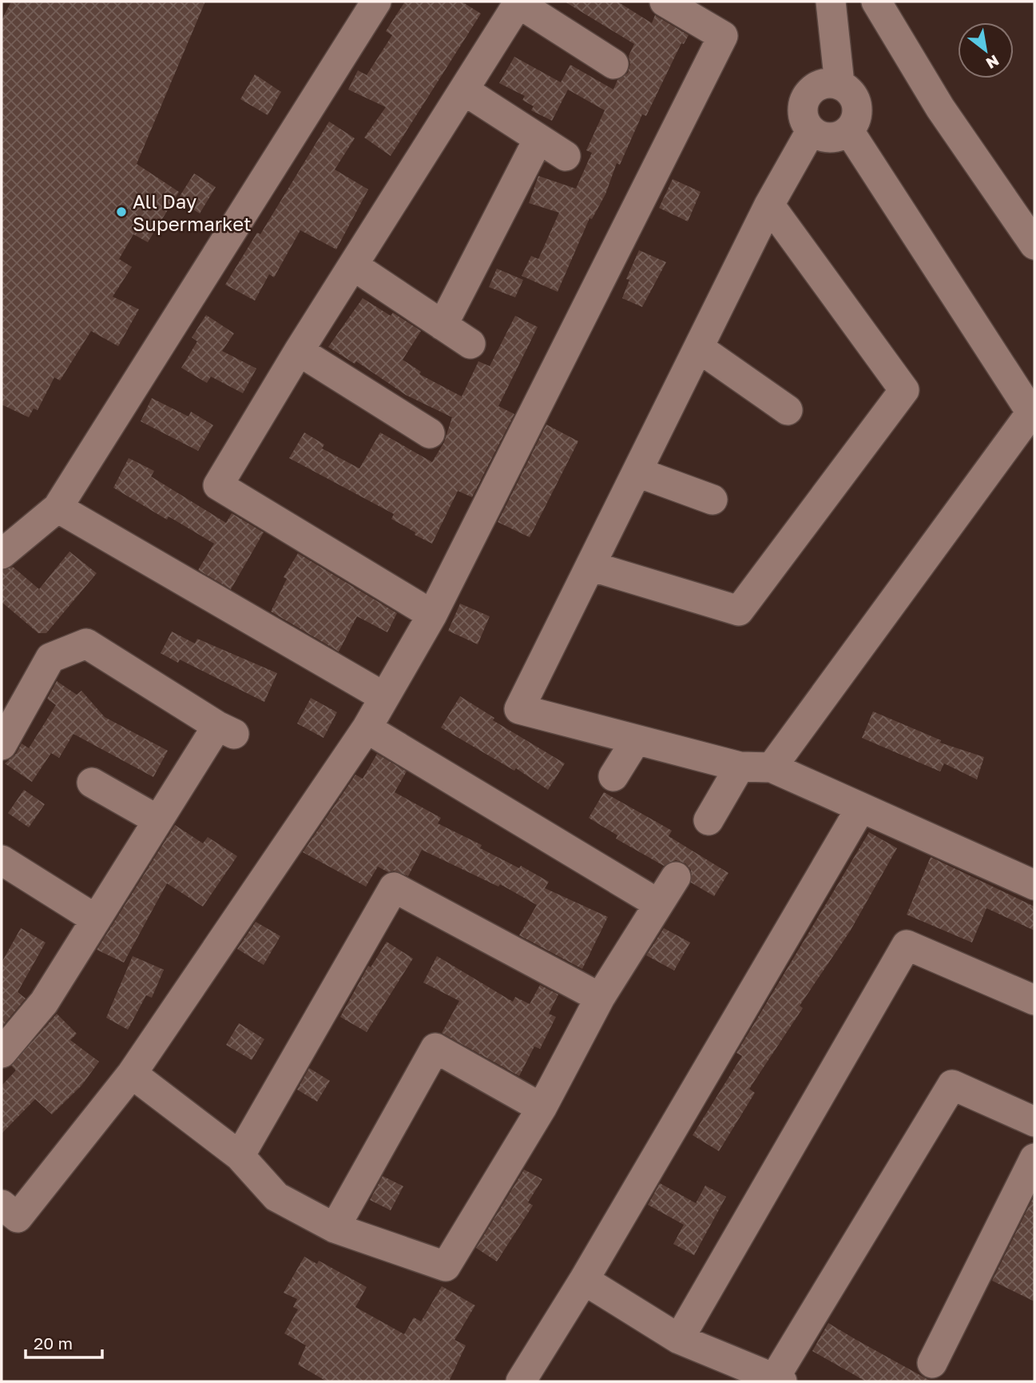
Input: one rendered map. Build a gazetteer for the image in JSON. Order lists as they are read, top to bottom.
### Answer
{
  "places": ["All Day Supermarket"],
  "scale_bar": "20 m",
  "north": "bottom right"
}
